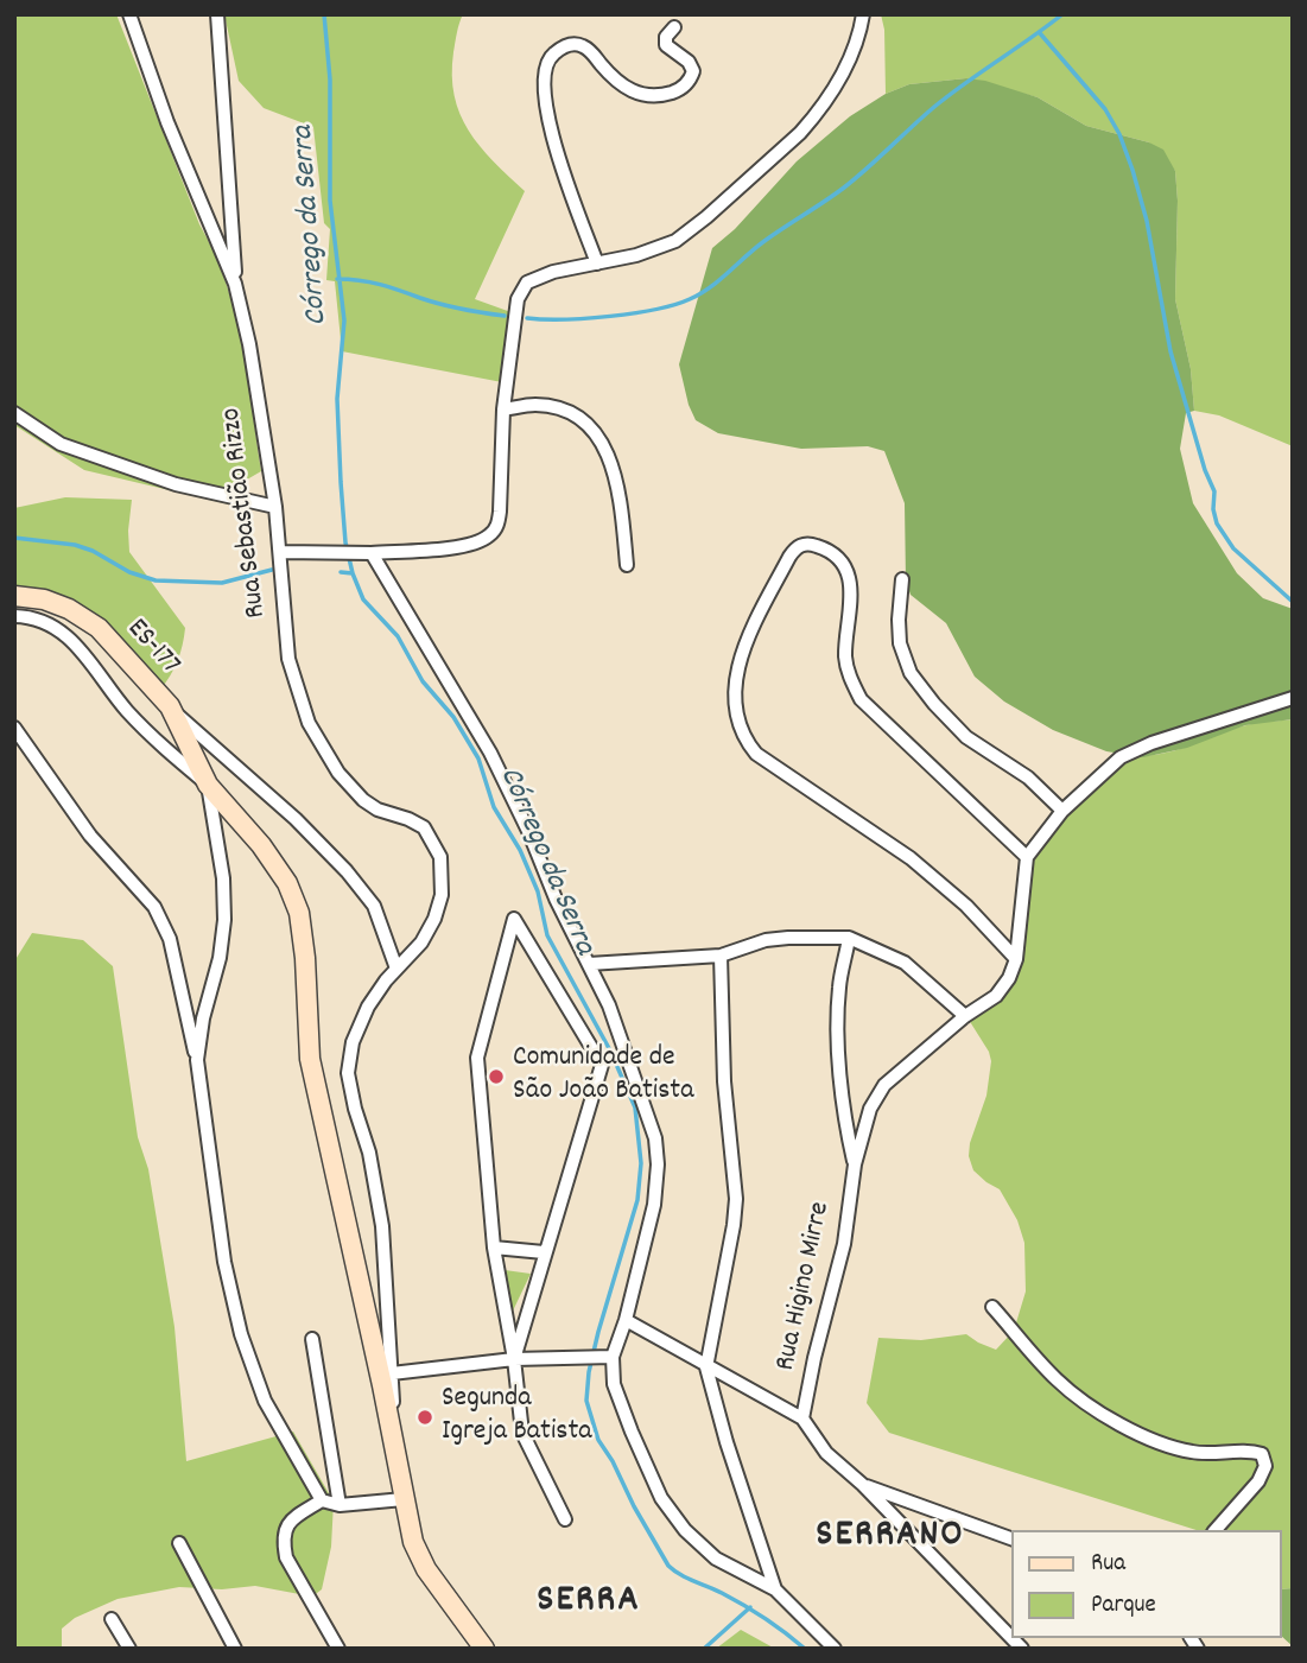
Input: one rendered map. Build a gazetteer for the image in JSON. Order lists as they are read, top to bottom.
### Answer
{
  "streets": {
    "main road": ["ES-177"],
    "street": ["Rua Sebastião Rizzo", "Rua Higino Mirre"]
  },
  "crossings": [
    ["Rua Sebastião Rizzo", "ES-177"]
  ],
  "districts": ["SERRANO", "SERRA"],
  "water": ["Córrego da Serra"],
  "places": ["Comunidade de São João Batista", "Segunda Igreja Batista"],
  "legend": ["Rua", "Parque"]
}
